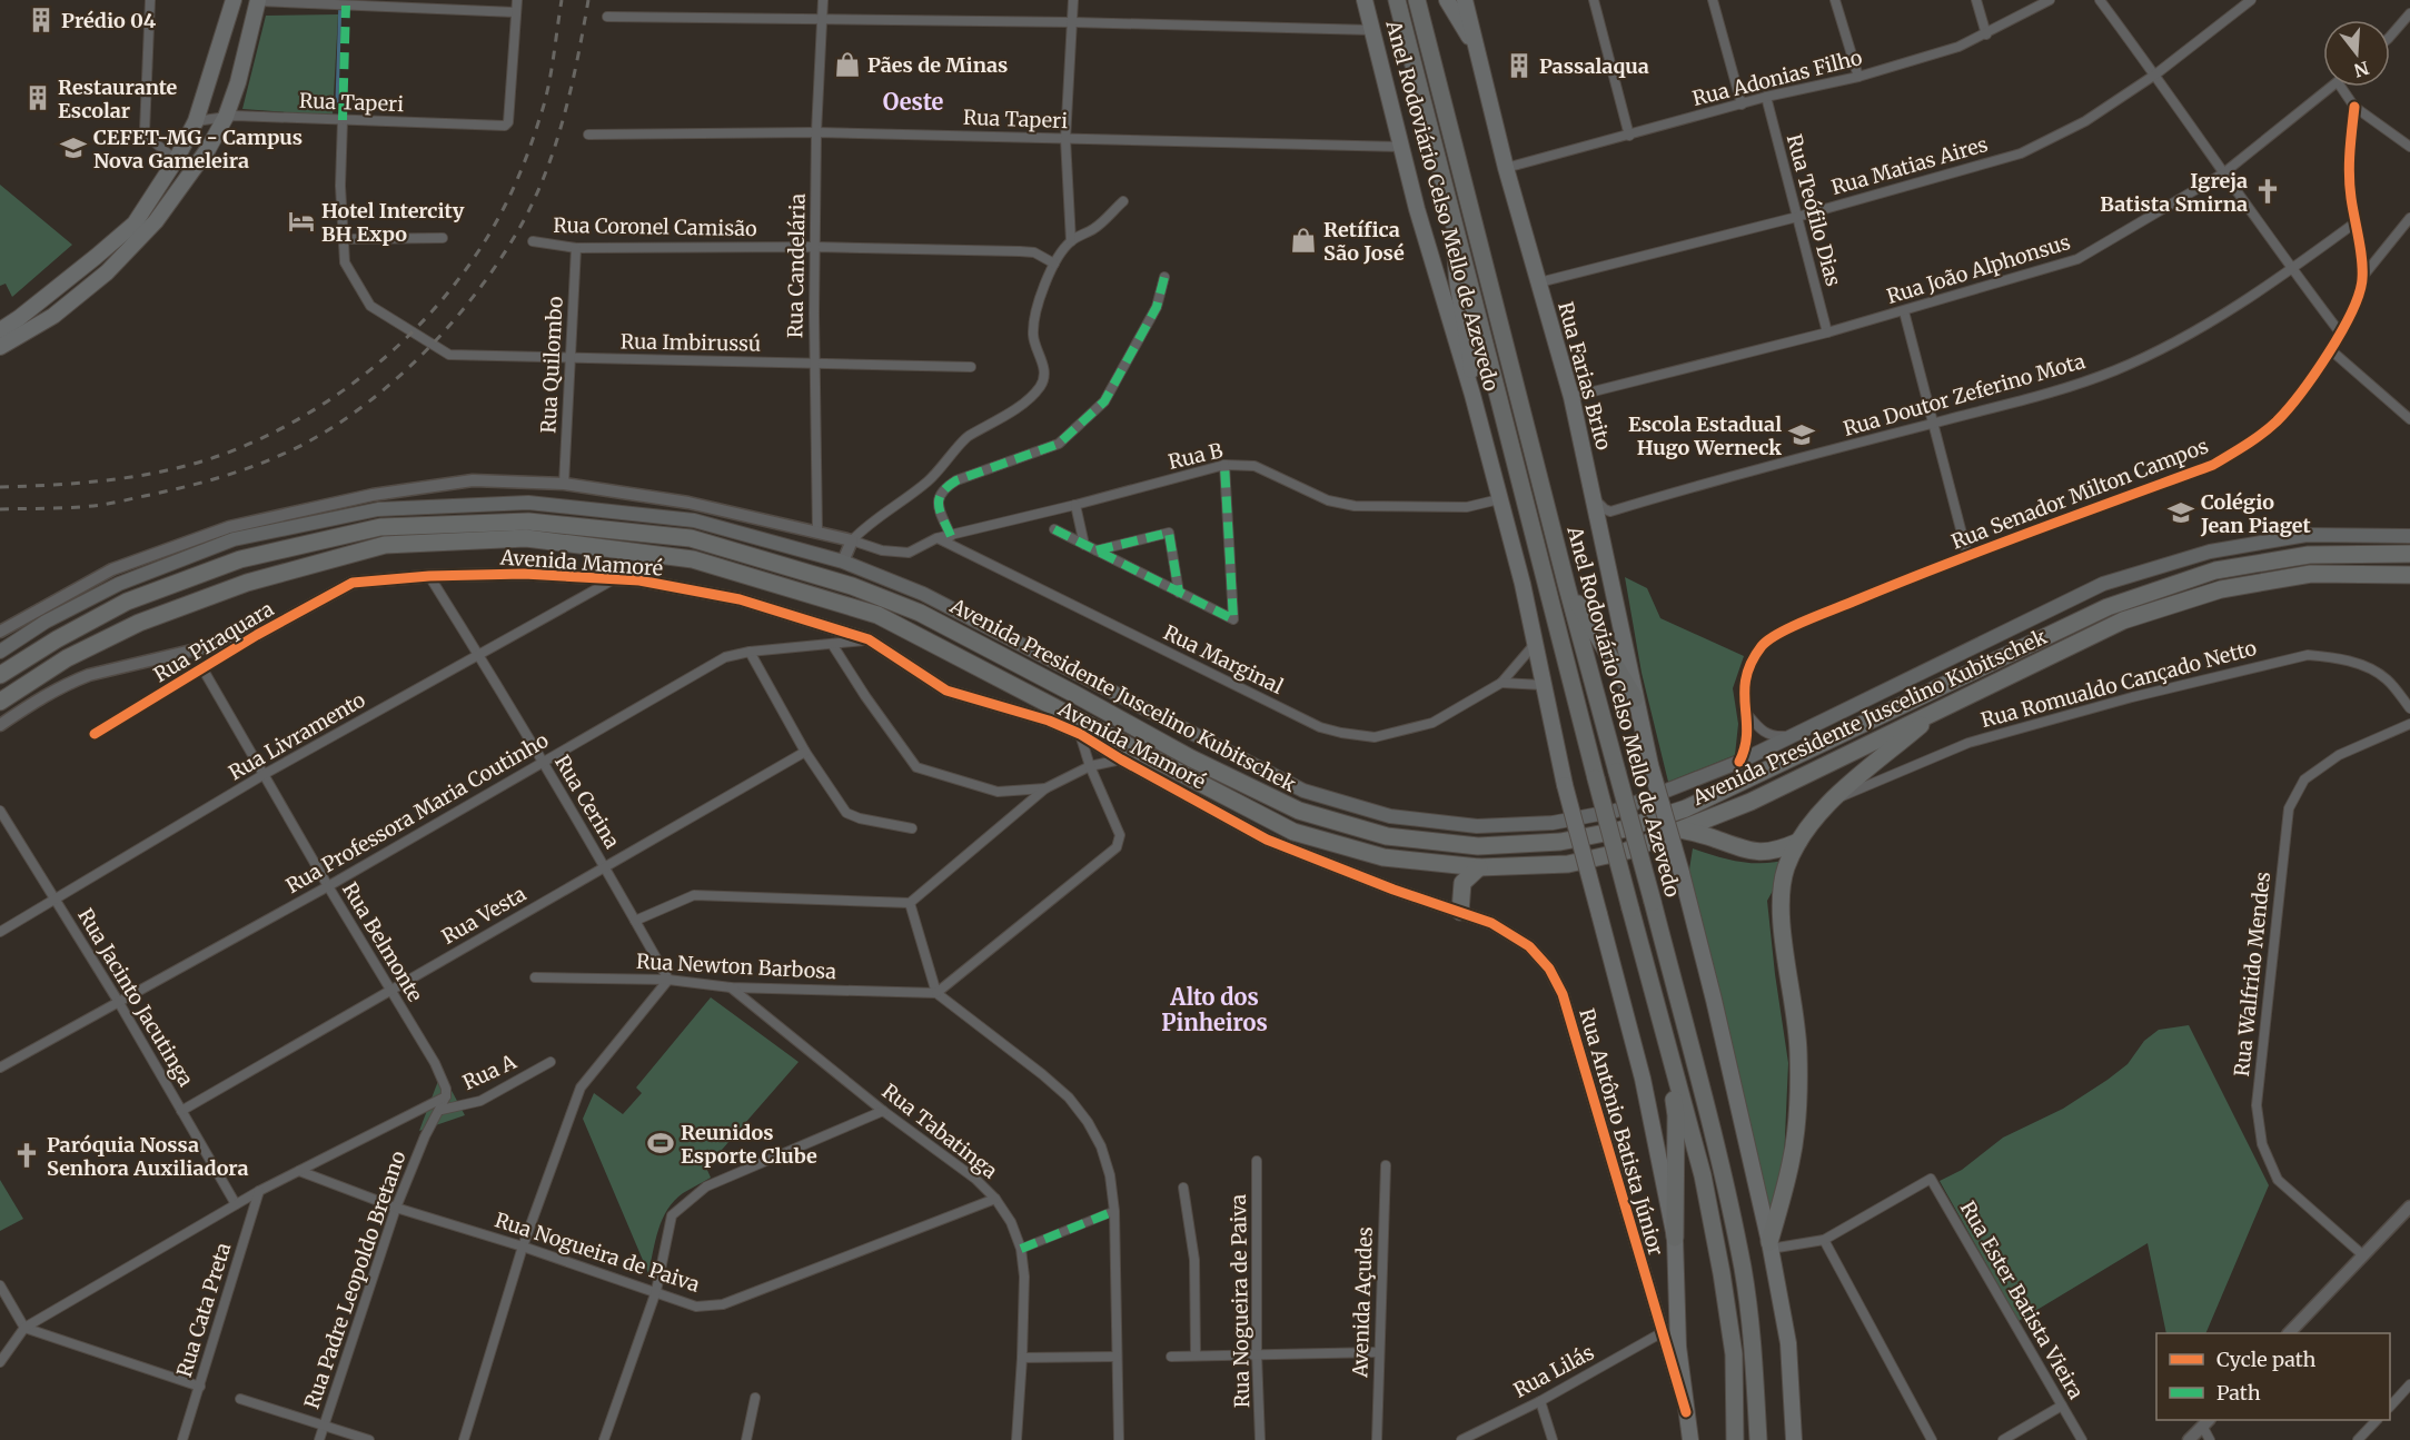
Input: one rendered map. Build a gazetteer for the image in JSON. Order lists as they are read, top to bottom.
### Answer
{
  "streets": {
    "highway": ["Anel Rodoviário Celso Mello de Azevedo", "Avenida Presidente Juscelino Kubitschek"],
    "main road": ["Rua Farias Brito"],
    "street": [
      "Rua Adonias Filho",
      "Rua Taperi",
      "Rua Matias Aires",
      "Rua Teófilo Dias",
      "Rua Coronel Camisão",
      "Rua Candelária",
      "Rua João Alphonsus",
      "Rua Imbirussú",
      "Rua Quilombo",
      "Rua Doutor Zeferino Mota",
      "Rua B",
      "Rua Senador Milton Campos",
      "Avenida Mamoré",
      "Rua Piraquara",
      "Rua Marginal",
      "Rua Romualdo Cançado Netto",
      "Rua Livramento",
      "Rua Cerina",
      "Rua Professora Maria Coutinho",
      "Rua Vesta",
      "Rua Belmonte",
      "Rua Newton Barbosa",
      "Rua Walfrido Mendes",
      "Rua Jacinto Jacutinga",
      "Rua A",
      "Rua Tabatinga",
      "Rua Antônio Batista Júnior",
      "Rua Nogueira de Paiva",
      "Rua Padre Leopoldo Bretano",
      "Rua Ester Batista Vieira",
      "Avenida Açudes",
      "Rua Cata Preta",
      "Rua Lilás"
    ]
  },
  "crossings": [
    ["Rua Adonias Filho", "Rua Teófilo Dias"],
    ["Rua Adonias Filho", "Rua Farias Brito"],
    ["Rua Taperi", "Anel Rodoviário Celso Mello de Azevedo"],
    ["Rua Taperi", "Rua Candelária"],
    ["Rua Matias Aires", "Rua Teófilo Dias"],
    ["Rua Matias Aires", "Rua Farias Brito"],
    ["Anel Rodoviário Celso Mello de Azevedo", "Rua Farias Brito"],
    ["Anel Rodoviário Celso Mello de Azevedo", "Rua B"],
    ["Anel Rodoviário Celso Mello de Azevedo", "Rua Marginal"],
    ["Anel Rodoviário Celso Mello de Azevedo", "Rua Antônio Batista Júnior"],
    ["Rua Teófilo Dias", "Rua João Alphonsus"],
    ["Rua Coronel Camisão", "Rua Candelária"],
    ["Rua Coronel Camisão", "Rua Quilombo"],
    ["Rua Candelária", "Rua Imbirussú"],
    ["Rua João Alphonsus", "Rua Farias Brito"],
    ["Rua Imbirussú", "Rua Quilombo"],
    ["Rua Farias Brito", "Rua Doutor Zeferino Mota"],
    ["Rua Doutor Zeferino Mota", "Rua Senador Milton Campos"],
    ["Rua B", "Rua Marginal"],
    ["Rua Senador Milton Campos", "Avenida Presidente Juscelino Kubitschek"],
    ["Avenida Mamoré", "Rua Piraquara"],
    ["Avenida Mamoré", "Rua Livramento"],
    ["Avenida Mamoré", "Rua Cerina"],
    ["Avenida Mamoré", "Rua Professora Maria Coutinho"],
    ["Avenida Mamoré", "Rua Antônio Batista Júnior"],
    ["Rua Piraquara", "Rua Belmonte"],
    ["Rua Livramento", "Rua Cerina"],
    ["Rua Livramento", "Rua Belmonte"],
    ["Rua Livramento", "Rua Jacinto Jacutinga"],
    ["Rua Cerina", "Rua Professora Maria Coutinho"],
    ["Rua Cerina", "Rua Vesta"],
    ["Rua Cerina", "Rua Newton Barbosa"],
    ["Rua Professora Maria Coutinho", "Rua Belmonte"],
    ["Rua Professora Maria Coutinho", "Rua Jacinto Jacutinga"],
    ["Rua Vesta", "Rua Belmonte"],
    ["Rua Vesta", "Rua Jacinto Jacutinga"],
    ["Rua Belmonte", "Rua Padre Leopoldo Bretano"],
    ["Rua Newton Barbosa", "Rua Tabatinga"],
    ["Rua A", "Rua Padre Leopoldo Bretano"],
    ["Rua Tabatinga", "Rua Nogueira de Paiva"],
    ["Rua Antônio Batista Júnior", "Rua Lilás"],
    ["Rua Nogueira de Paiva", "Rua Padre Leopoldo Bretano"]
  ],
  "districts": ["Oeste", "Alto dos Pinheiros"],
  "places": {
    "building": ["Prédio 04", "Passalaqua", "Restaurante Escolar"],
    "shop": ["Pães de Minas", "Retífica São José"],
    "school or university": ["CEFET-MG - Campus Nova Gameleira", "Escola Estadual Hugo Werneck", "Colégio Jean Piaget"],
    "church": ["Igreja Batista Smirna", "Paróquia Nossa Senhora Auxiliadora"],
    "hotel": ["Hotel Intercity BH Expo"],
    "sports": ["Reunidos Esporte Clube"]
  },
  "legend": ["Cycle path", "Path"],
  "north": "bottom"
}
